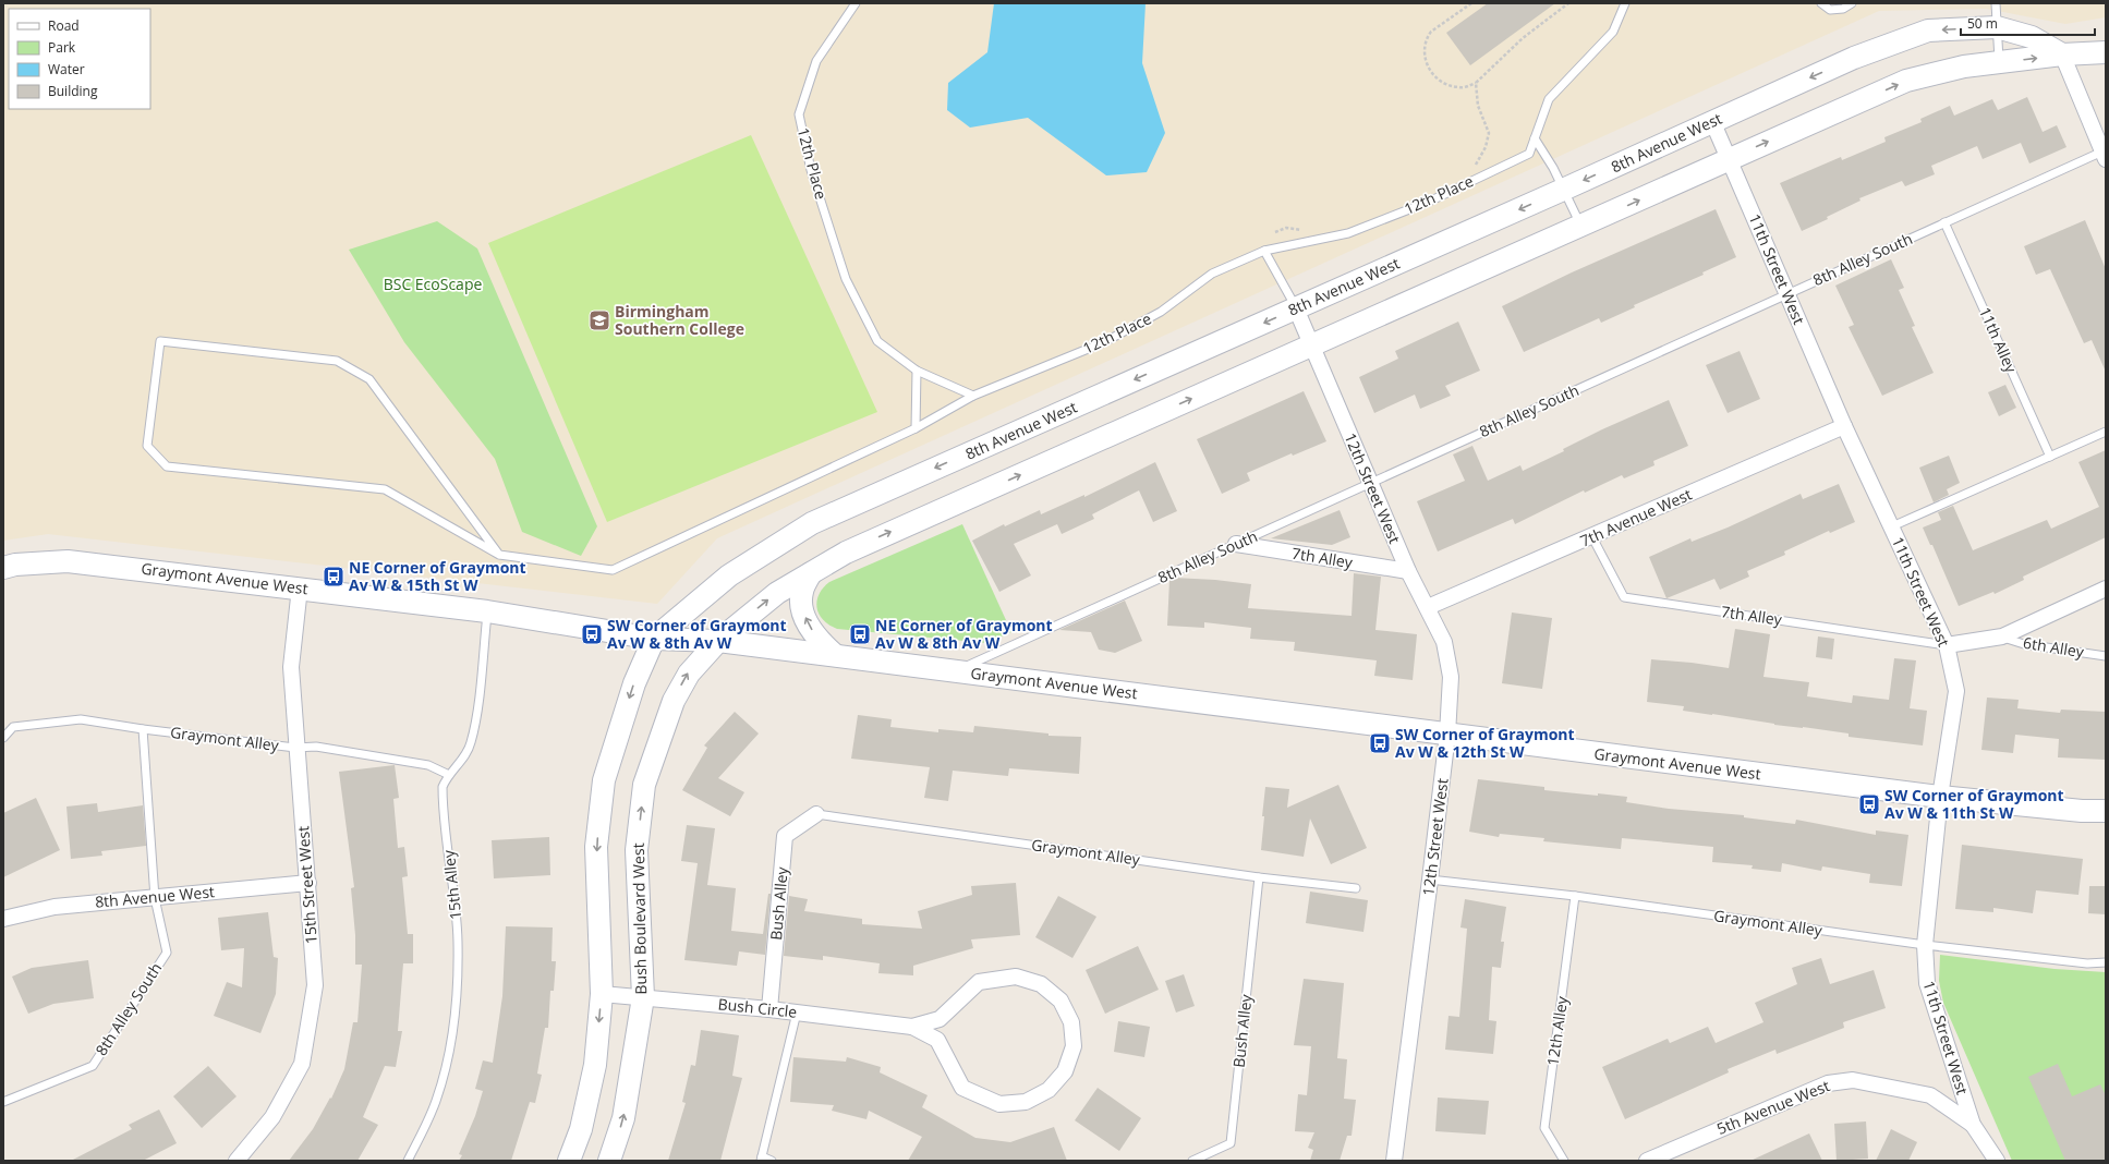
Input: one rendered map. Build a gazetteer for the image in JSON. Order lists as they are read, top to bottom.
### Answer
{
  "streets": {
    "main road": ["8th Avenue West", "Graymont Avenue West", "Bush Boulevard West"],
    "street": [
      "11th Street West",
      "12th Street West",
      "7th Avenue West",
      "7th Alley",
      "15th Street West",
      "Bush Alley",
      "Bush Circle",
      "5th Avenue West"
    ],
    "lane": [
      "12th Place",
      "8th Alley South",
      "11th Alley",
      "6th Alley",
      "Graymont Alley",
      "15th Alley",
      "12th Alley"
    ]
  },
  "crossings": [
    ["8th Avenue West", "8th Alley South"],
    ["8th Avenue West", "11th Street West"],
    ["8th Avenue West", "12th Street West"],
    ["8th Avenue West", "Graymont Avenue West"],
    ["8th Avenue West", "15th Street West"],
    ["8th Alley South", "11th Street West"],
    ["8th Alley South", "11th Alley"],
    ["8th Alley South", "12th Street West"],
    ["8th Alley South", "7th Alley"],
    ["8th Alley South", "Graymont Avenue West"],
    ["8th Alley South", "Graymont Alley"],
    ["11th Street West", "7th Avenue West"],
    ["11th Street West", "7th Alley"],
    ["11th Street West", "Graymont Avenue West"],
    ["11th Street West", "Graymont Alley"],
    ["11th Street West", "5th Avenue West"],
    ["12th Street West", "7th Avenue West"],
    ["12th Street West", "7th Alley"],
    ["12th Street West", "Graymont Avenue West"],
    ["12th Street West", "Graymont Alley"],
    ["7th Avenue West", "7th Alley"],
    ["Graymont Avenue West", "15th Street West"],
    ["Graymont Avenue West", "15th Alley"],
    ["Graymont Avenue West", "Bush Boulevard West"],
    ["Graymont Alley", "15th Street West"],
    ["Graymont Alley", "15th Alley"],
    ["Graymont Alley", "Bush Alley"],
    ["Graymont Alley", "12th Alley"],
    ["Bush Alley", "Bush Circle"],
    ["Bush Boulevard West", "Bush Circle"]
  ],
  "parks": ["BSC EcoScape"],
  "places": {
    "school or university": ["Birmingham Southern College"],
    "bus stop": [
      "NE Corner of Graymont Av W & 15th St W",
      "SW Corner of Graymont Av W & 8th Av W",
      "NE Corner of Graymont Av W & 8th Av W",
      "SW Corner of Graymont Av W & 12th St W",
      "SW Corner of Graymont Av W & 11th St W"
    ]
  },
  "legend": [
    "Road",
    "Park",
    "Water",
    "Building"
  ],
  "scale_bar": "50 m"
}
